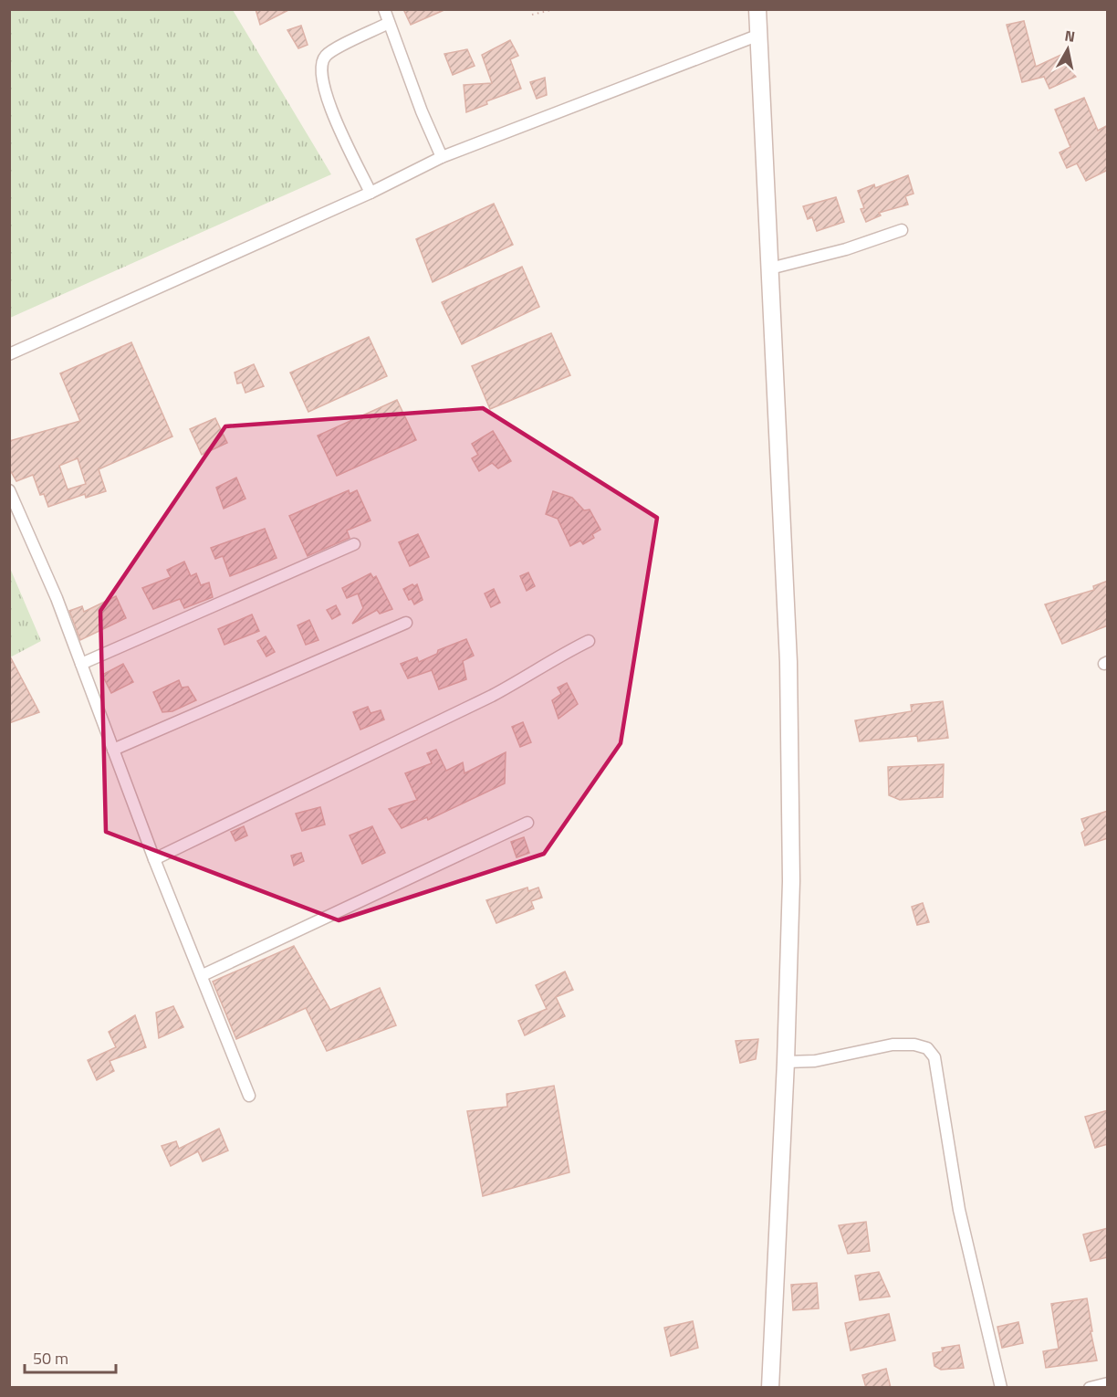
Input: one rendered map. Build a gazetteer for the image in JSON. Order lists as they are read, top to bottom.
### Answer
{
  "scale_bar": "50 m",
  "north": "top"
}
